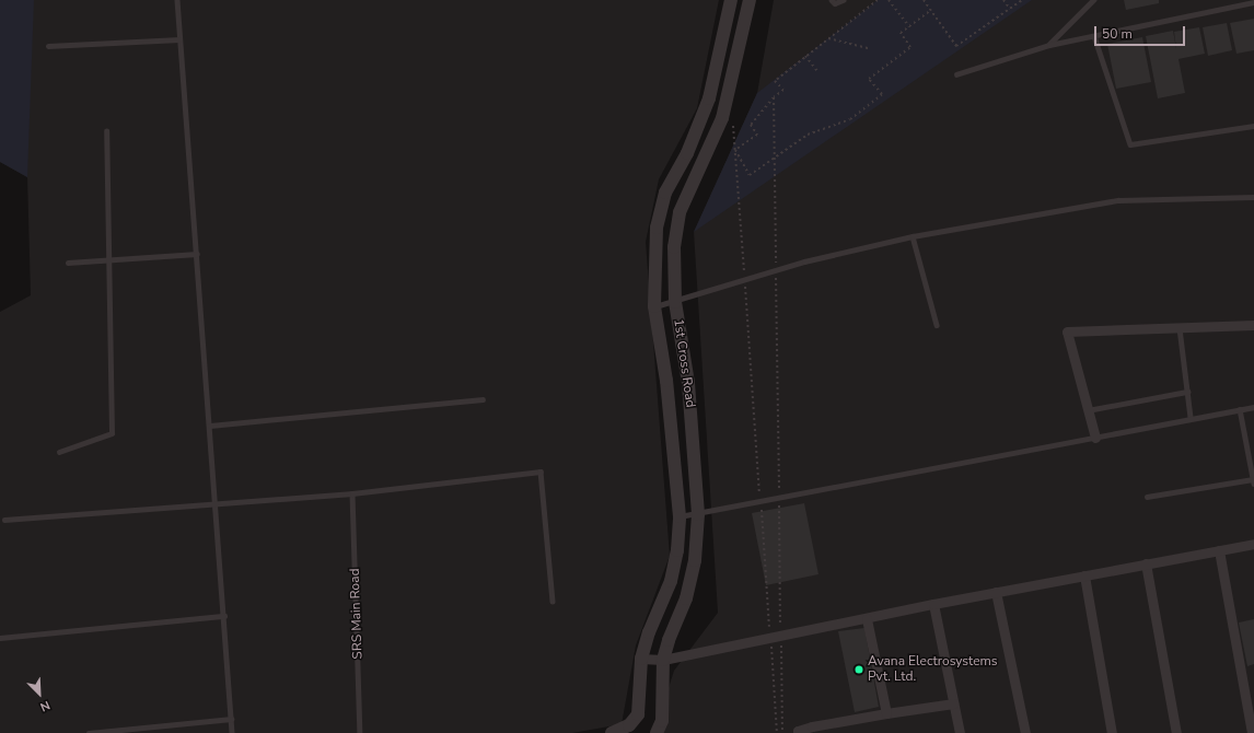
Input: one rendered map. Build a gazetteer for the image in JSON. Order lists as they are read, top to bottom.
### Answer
{
  "streets": {
    "street": ["1st Cross Road"],
    "lane": ["SRS Main Road"]
  },
  "places": ["Avana Electrosystems Pvt. Ltd."],
  "scale_bar": "50 m",
  "north": "bottom right"
}
